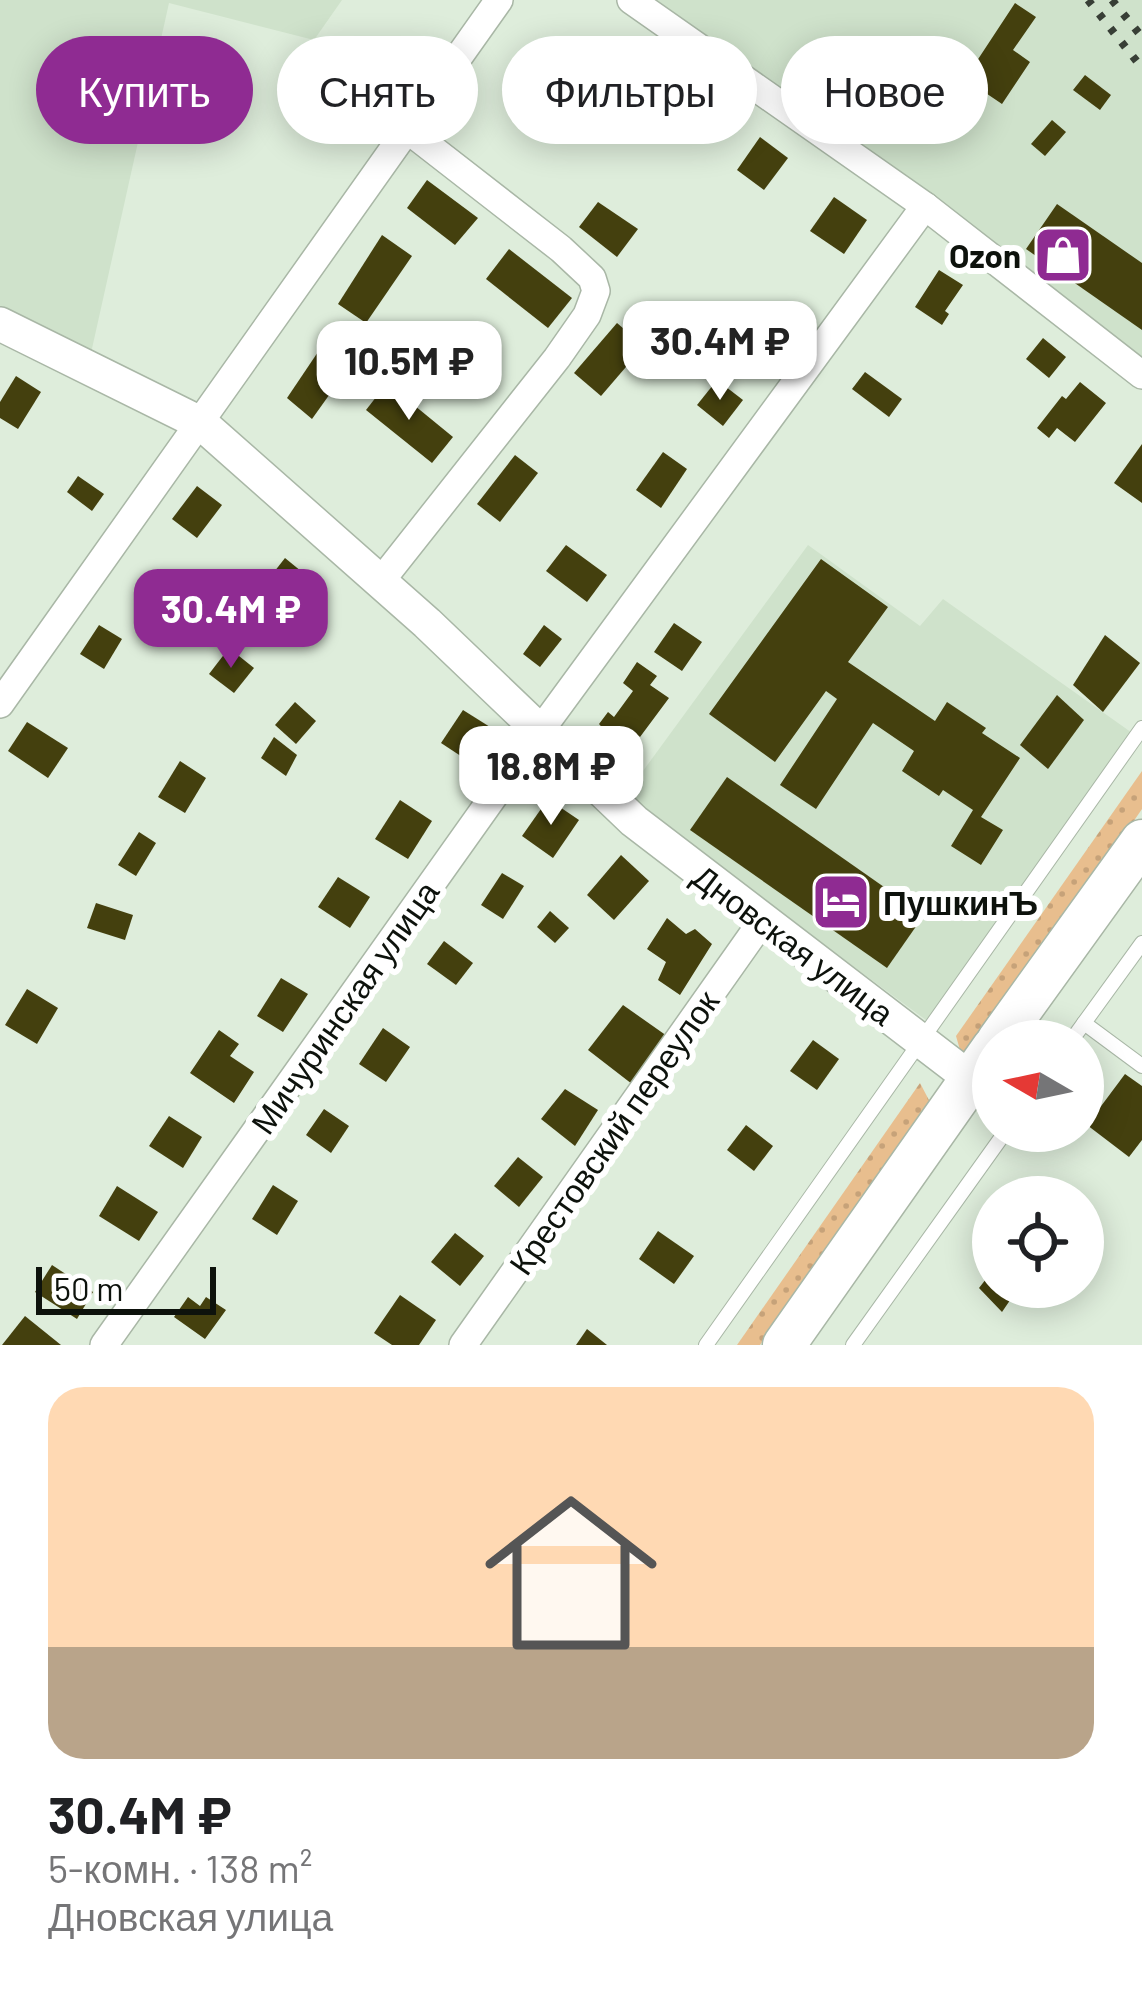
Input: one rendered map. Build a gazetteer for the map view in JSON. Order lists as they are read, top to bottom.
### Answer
{
  "streets": {
    "street": ["Дновская улица", "Мичуринская улица", "Крестовский переулок"]
  },
  "crossings": [
    ["Дновская улица", "Мичуринская улица"],
    ["Дновская улица", "Крестовский переулок"]
  ],
  "places": {
    "shop": ["Ozon"],
    "hotel": ["ПушкинЪ"]
  },
  "scale_bar": "50 m",
  "north": "left",
  "page": {
    "chip": [
      "Купить",
      "Снять",
      "Фильтры",
      "Новое"
    ],
    "price": [
      "30.4M ₽",
      "10.5M ₽",
      "30.4M ₽",
      "18.8M ₽"
    ],
    "scale": "50 m",
    "list": [
      {
        "name": "30.4M ₽",
        "note": "5-комн. · 138 m² · Дновская улица"
      }
    ]
  }
}
